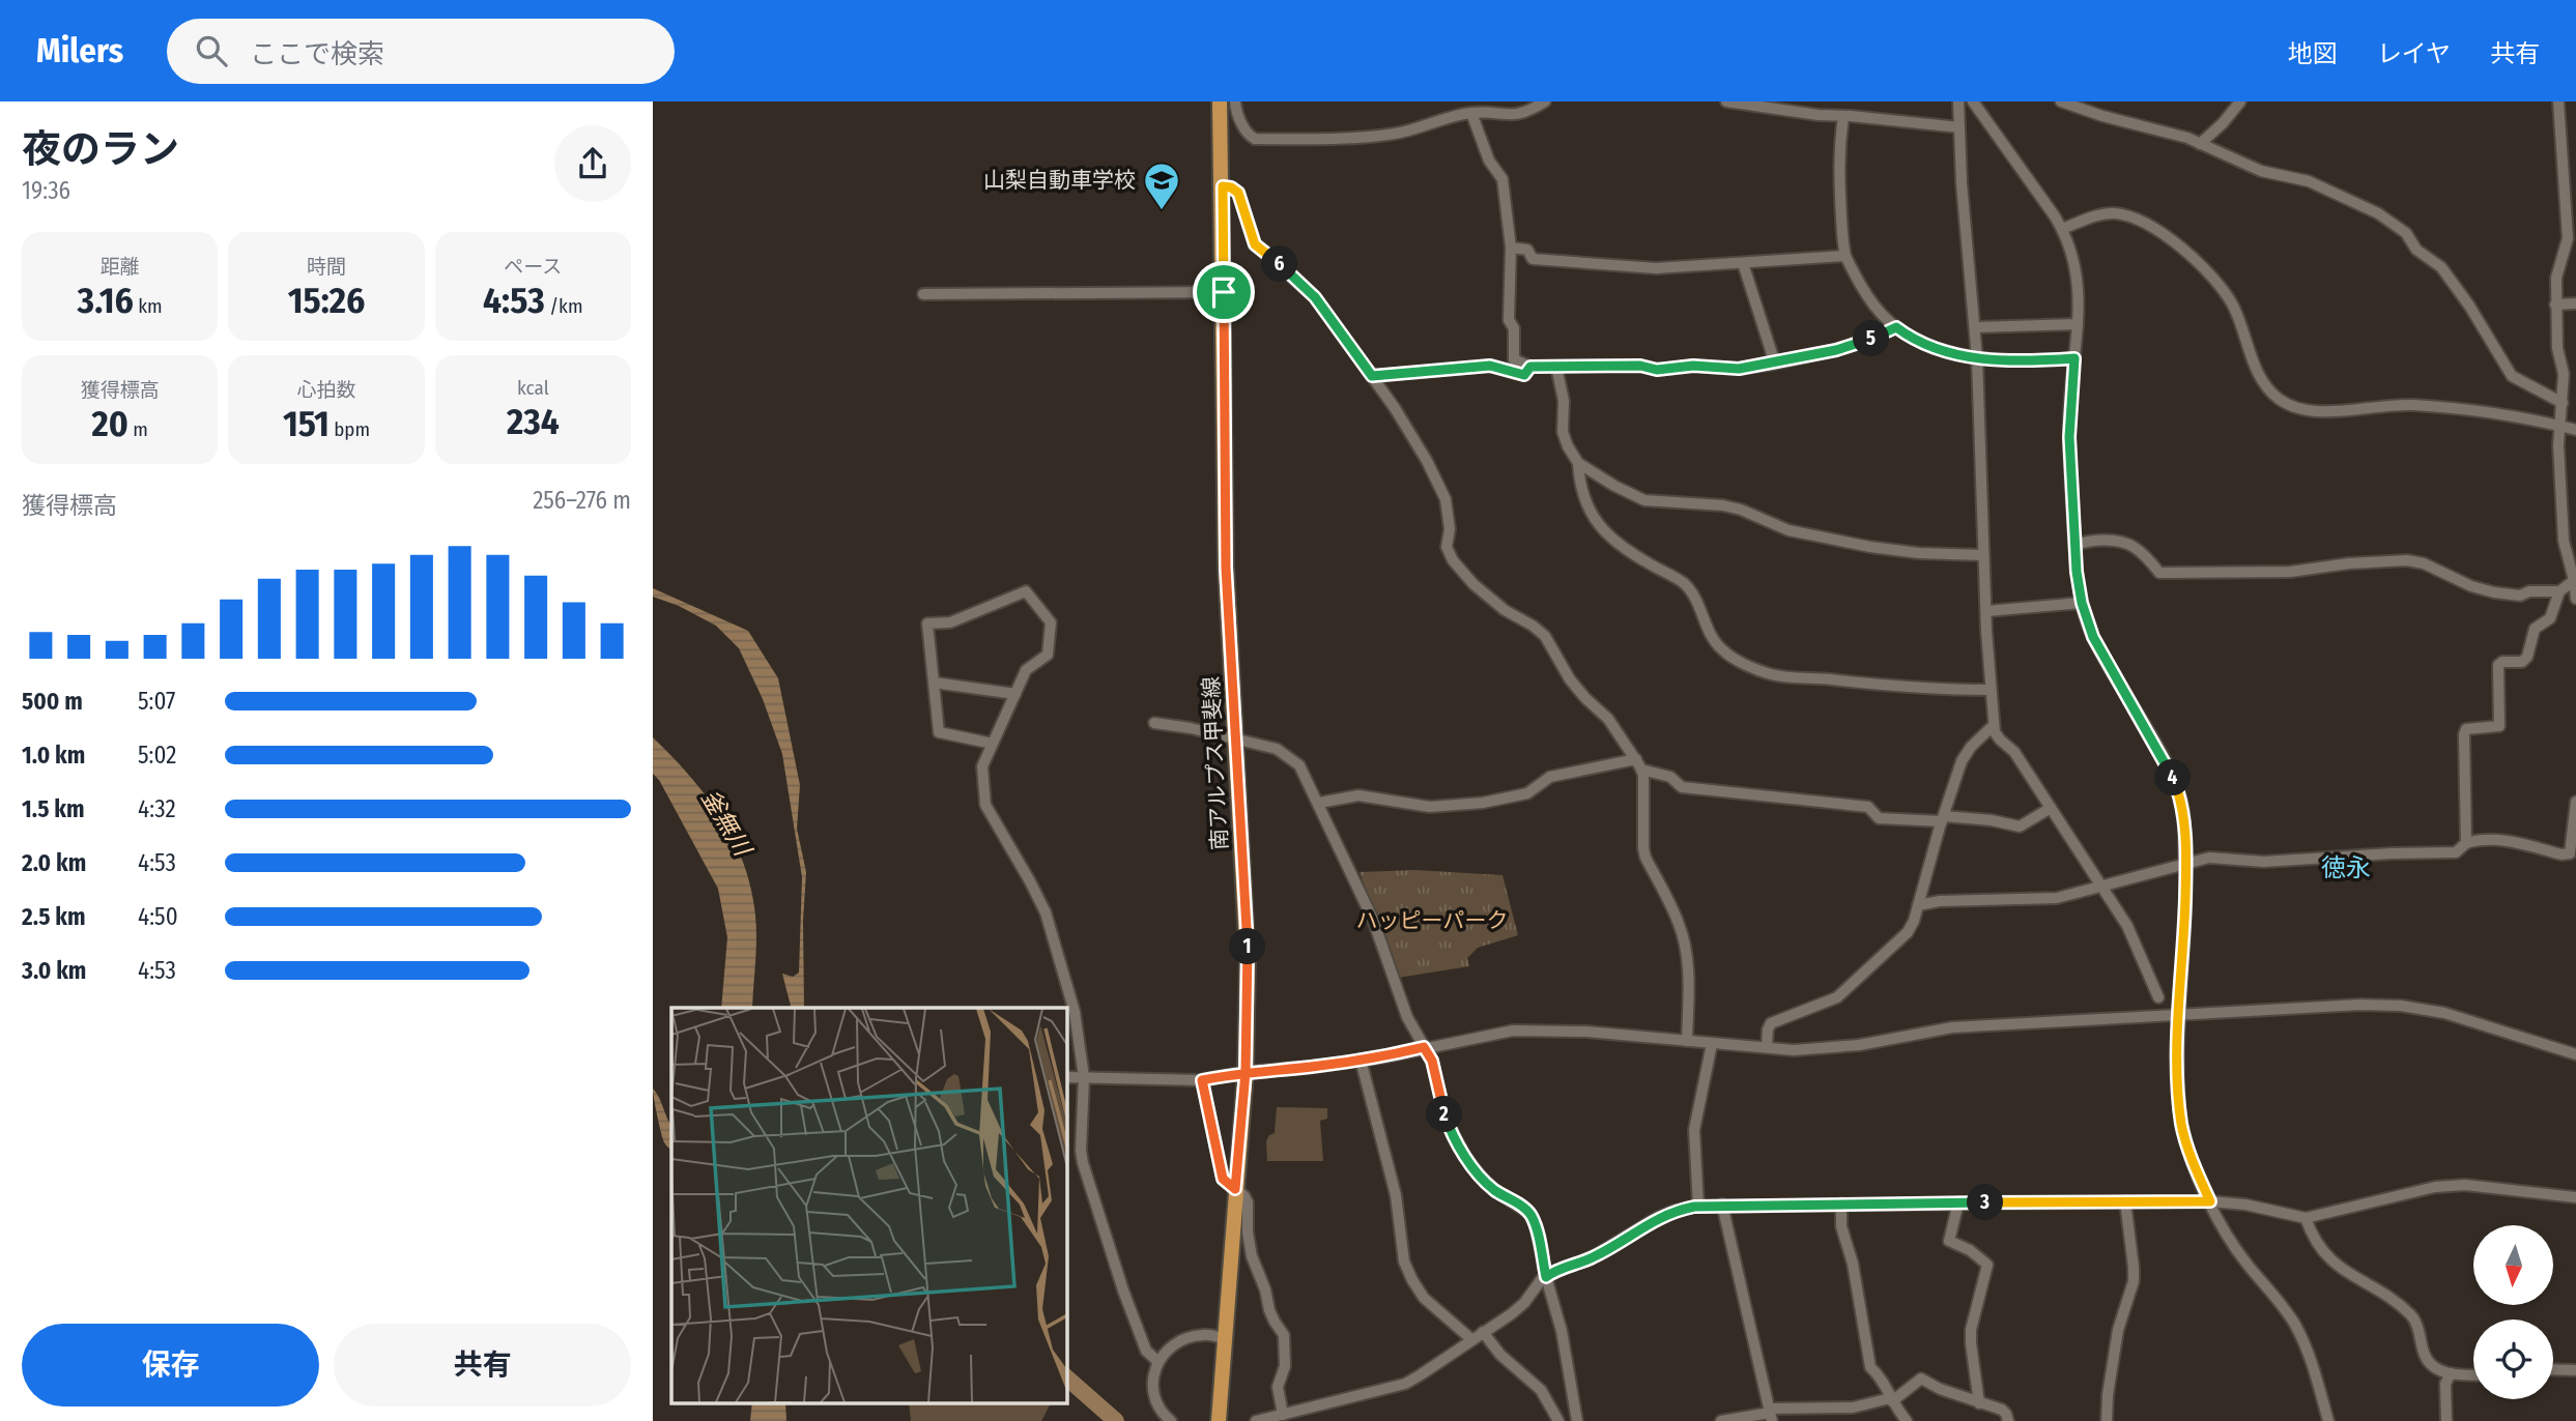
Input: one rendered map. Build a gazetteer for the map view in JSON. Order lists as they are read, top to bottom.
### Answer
{
  "streets": {
    "main road": ["南アルプス甲斐線"]
  },
  "districts": ["徳永"],
  "water": ["釜無川"],
  "parks": ["ハッピーパーク"],
  "places": {
    "school or university": ["山梨自動車学校"]
  },
  "north": "bottom",
  "page": {
    "header": "Milers",
    "search": "ここで検索",
    "nav": ["地図", "レイヤ", "共有"],
    "heading": ["夜のラン", "19:36"],
    "stats": [
      ["距離", "3.16 km"],
      ["時間", "15:26"],
      ["ペース", "4:53 /km"],
      ["獲得標高", "20 m"],
      ["心拍数", "151 bpm"],
      ["kcal", "234"]
    ],
    "pins": [
      "6",
      "5",
      "4",
      "1",
      "2",
      "3"
    ],
    "chart": ["獲得標高", "256–276 m"],
    "list": [
      {
        "name": "500 m",
        "note": "5:07"
      },
      {
        "name": "1.0 km",
        "note": "5:02"
      },
      {
        "name": "1.5 km",
        "note": "4:32"
      },
      {
        "name": "2.0 km",
        "note": "4:53"
      },
      {
        "name": "2.5 km",
        "note": "4:50"
      },
      {
        "name": "3.0 km",
        "note": "4:53"
      }
    ],
    "buttons": ["保存", "共有"]
  }
}
